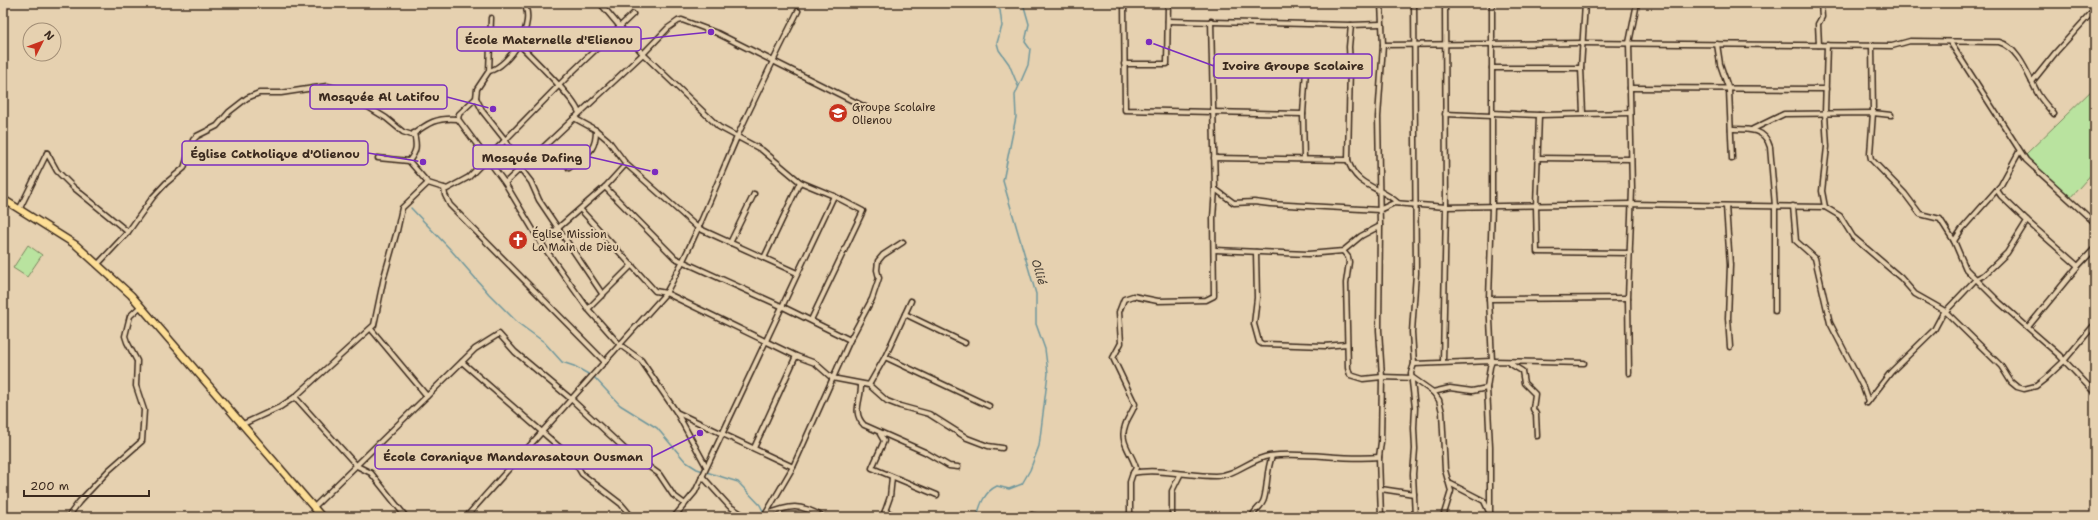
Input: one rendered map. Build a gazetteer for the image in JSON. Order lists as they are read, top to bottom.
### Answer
{
  "water": ["Ollié"],
  "places": {
    "other": [
      "École Maternelle d'Elienou",
      "Ivoire Groupe Scolaire",
      "Mosquée Al Latifou",
      "Église Catholique d'Olienou",
      "Mosquée Dafing",
      "École Coranique Mandarasatoun Ousman"
    ],
    "school or university": ["Groupe Scolaire Olienou"],
    "church": ["Église Mission La Main de Dieu"]
  },
  "scale_bar": "200 m",
  "north": "top right"
}
